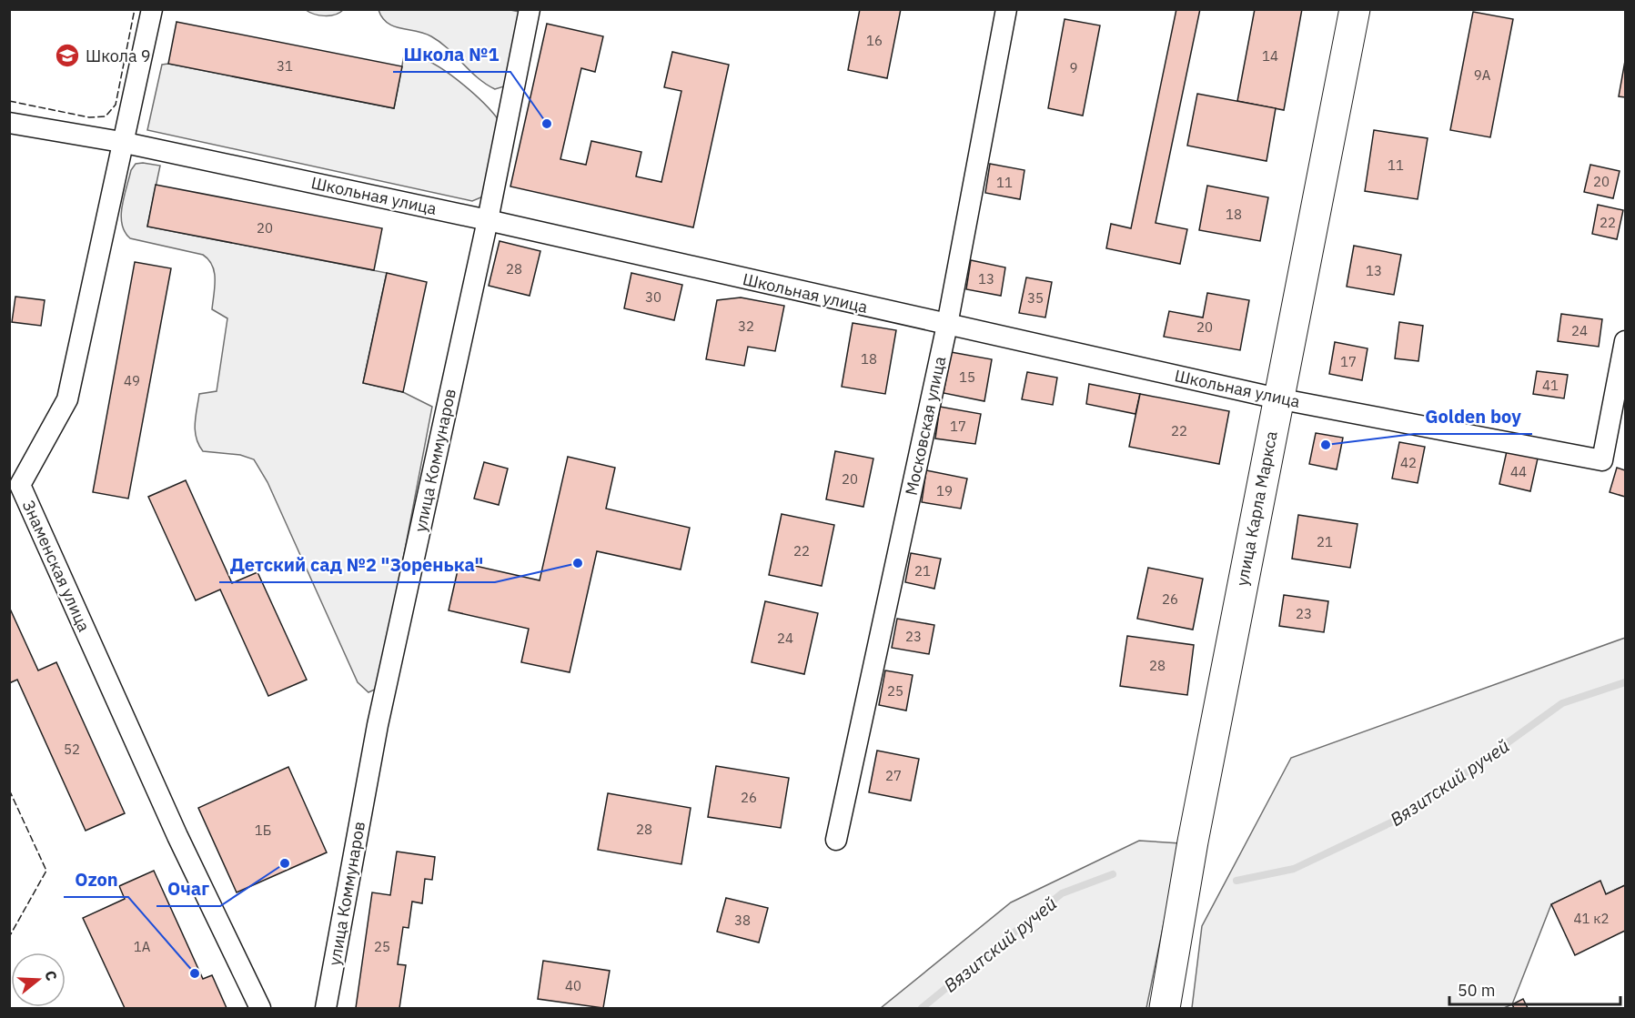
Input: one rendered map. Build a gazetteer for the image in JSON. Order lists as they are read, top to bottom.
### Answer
{
  "streets": {
    "main road": ["улица Карла Маркса"],
    "street": [
      "Школьная улица",
      "Московская улица",
      "улица Коммунаров",
      "Знаменская улица"
    ]
  },
  "crossings": [
    ["Школьная улица", "Московская улица"],
    ["Школьная улица", "улица Коммунаров"],
    ["Школьная улица", "улица Карла Маркса"],
    ["Школьная улица", "Знаменская улица"]
  ],
  "water": ["Вязитский ручей"],
  "places": {
    "school or university": ["Школа 9"],
    "other": [
      "Школа №1",
      "Golden boy",
      "Детский сад №2 \"Зоренька\"",
      "Очаг",
      "Ozon"
    ]
  },
  "house_numbers": [
    "16",
    "14",
    "31",
    "9",
    "9А",
    "11",
    "20",
    "11",
    "18",
    "22",
    "20",
    "28",
    "13",
    "13",
    "30",
    "35",
    "32",
    "20",
    "24",
    "18",
    "17",
    "15",
    "49",
    "41",
    "17",
    "22",
    "42",
    "44",
    "20",
    "19",
    "21",
    "22",
    "21",
    "26",
    "23",
    "23",
    "24",
    "28",
    "25",
    "52",
    "27",
    "26",
    "28",
    "1Б",
    "41 к2",
    "38",
    "1А",
    "25",
    "40"
  ],
  "scale_bar": "50 m",
  "north": "right"
}
